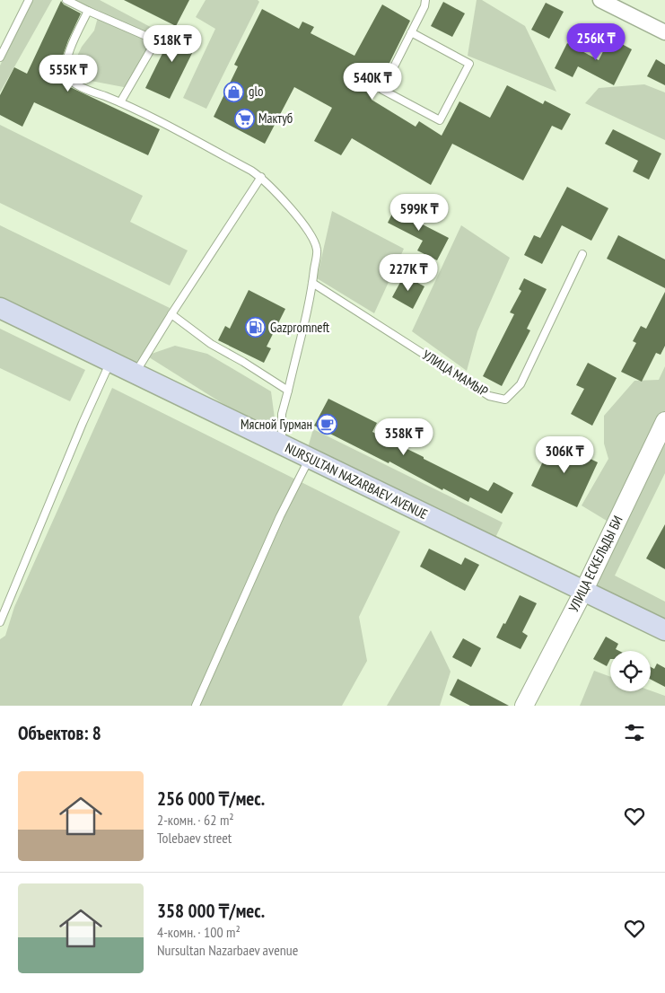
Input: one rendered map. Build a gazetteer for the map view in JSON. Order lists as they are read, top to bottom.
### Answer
{
  "streets": {
    "main road": ["NURSULTAN NAZARBAEV AVENUE"],
    "street": ["УЛИЦА ЕСКЕЛЬДЫ БИ"],
    "lane": ["УЛИЦА МАМЫР"]
  },
  "crossings": [
    ["NURSULTAN NAZARBAEV AVENUE", "УЛИЦА ЕСКЕЛЬДЫ БИ"]
  ],
  "places": {
    "shop": ["glo"],
    "supermarket": ["Мактуб"],
    "fuel station": ["Gazpromneft"],
    "cafe": ["Мясной Гурман"]
  },
  "page": {
    "price": [
      "256K ₸",
      "518K ₸",
      "555K ₸",
      "540K ₸",
      "599K ₸",
      "227K ₸",
      "358K ₸",
      "306K ₸"
    ],
    "heading": "Объектов: 8",
    "list": [
      {
        "name": "256 000 ₸/мес.",
        "note": "2-комн. · 62 m² · Tolebaev street"
      },
      {
        "name": "358 000 ₸/мес.",
        "note": "4-комн. · 100 m² · Nursultan Nazarbaev avenue"
      }
    ]
  }
}
